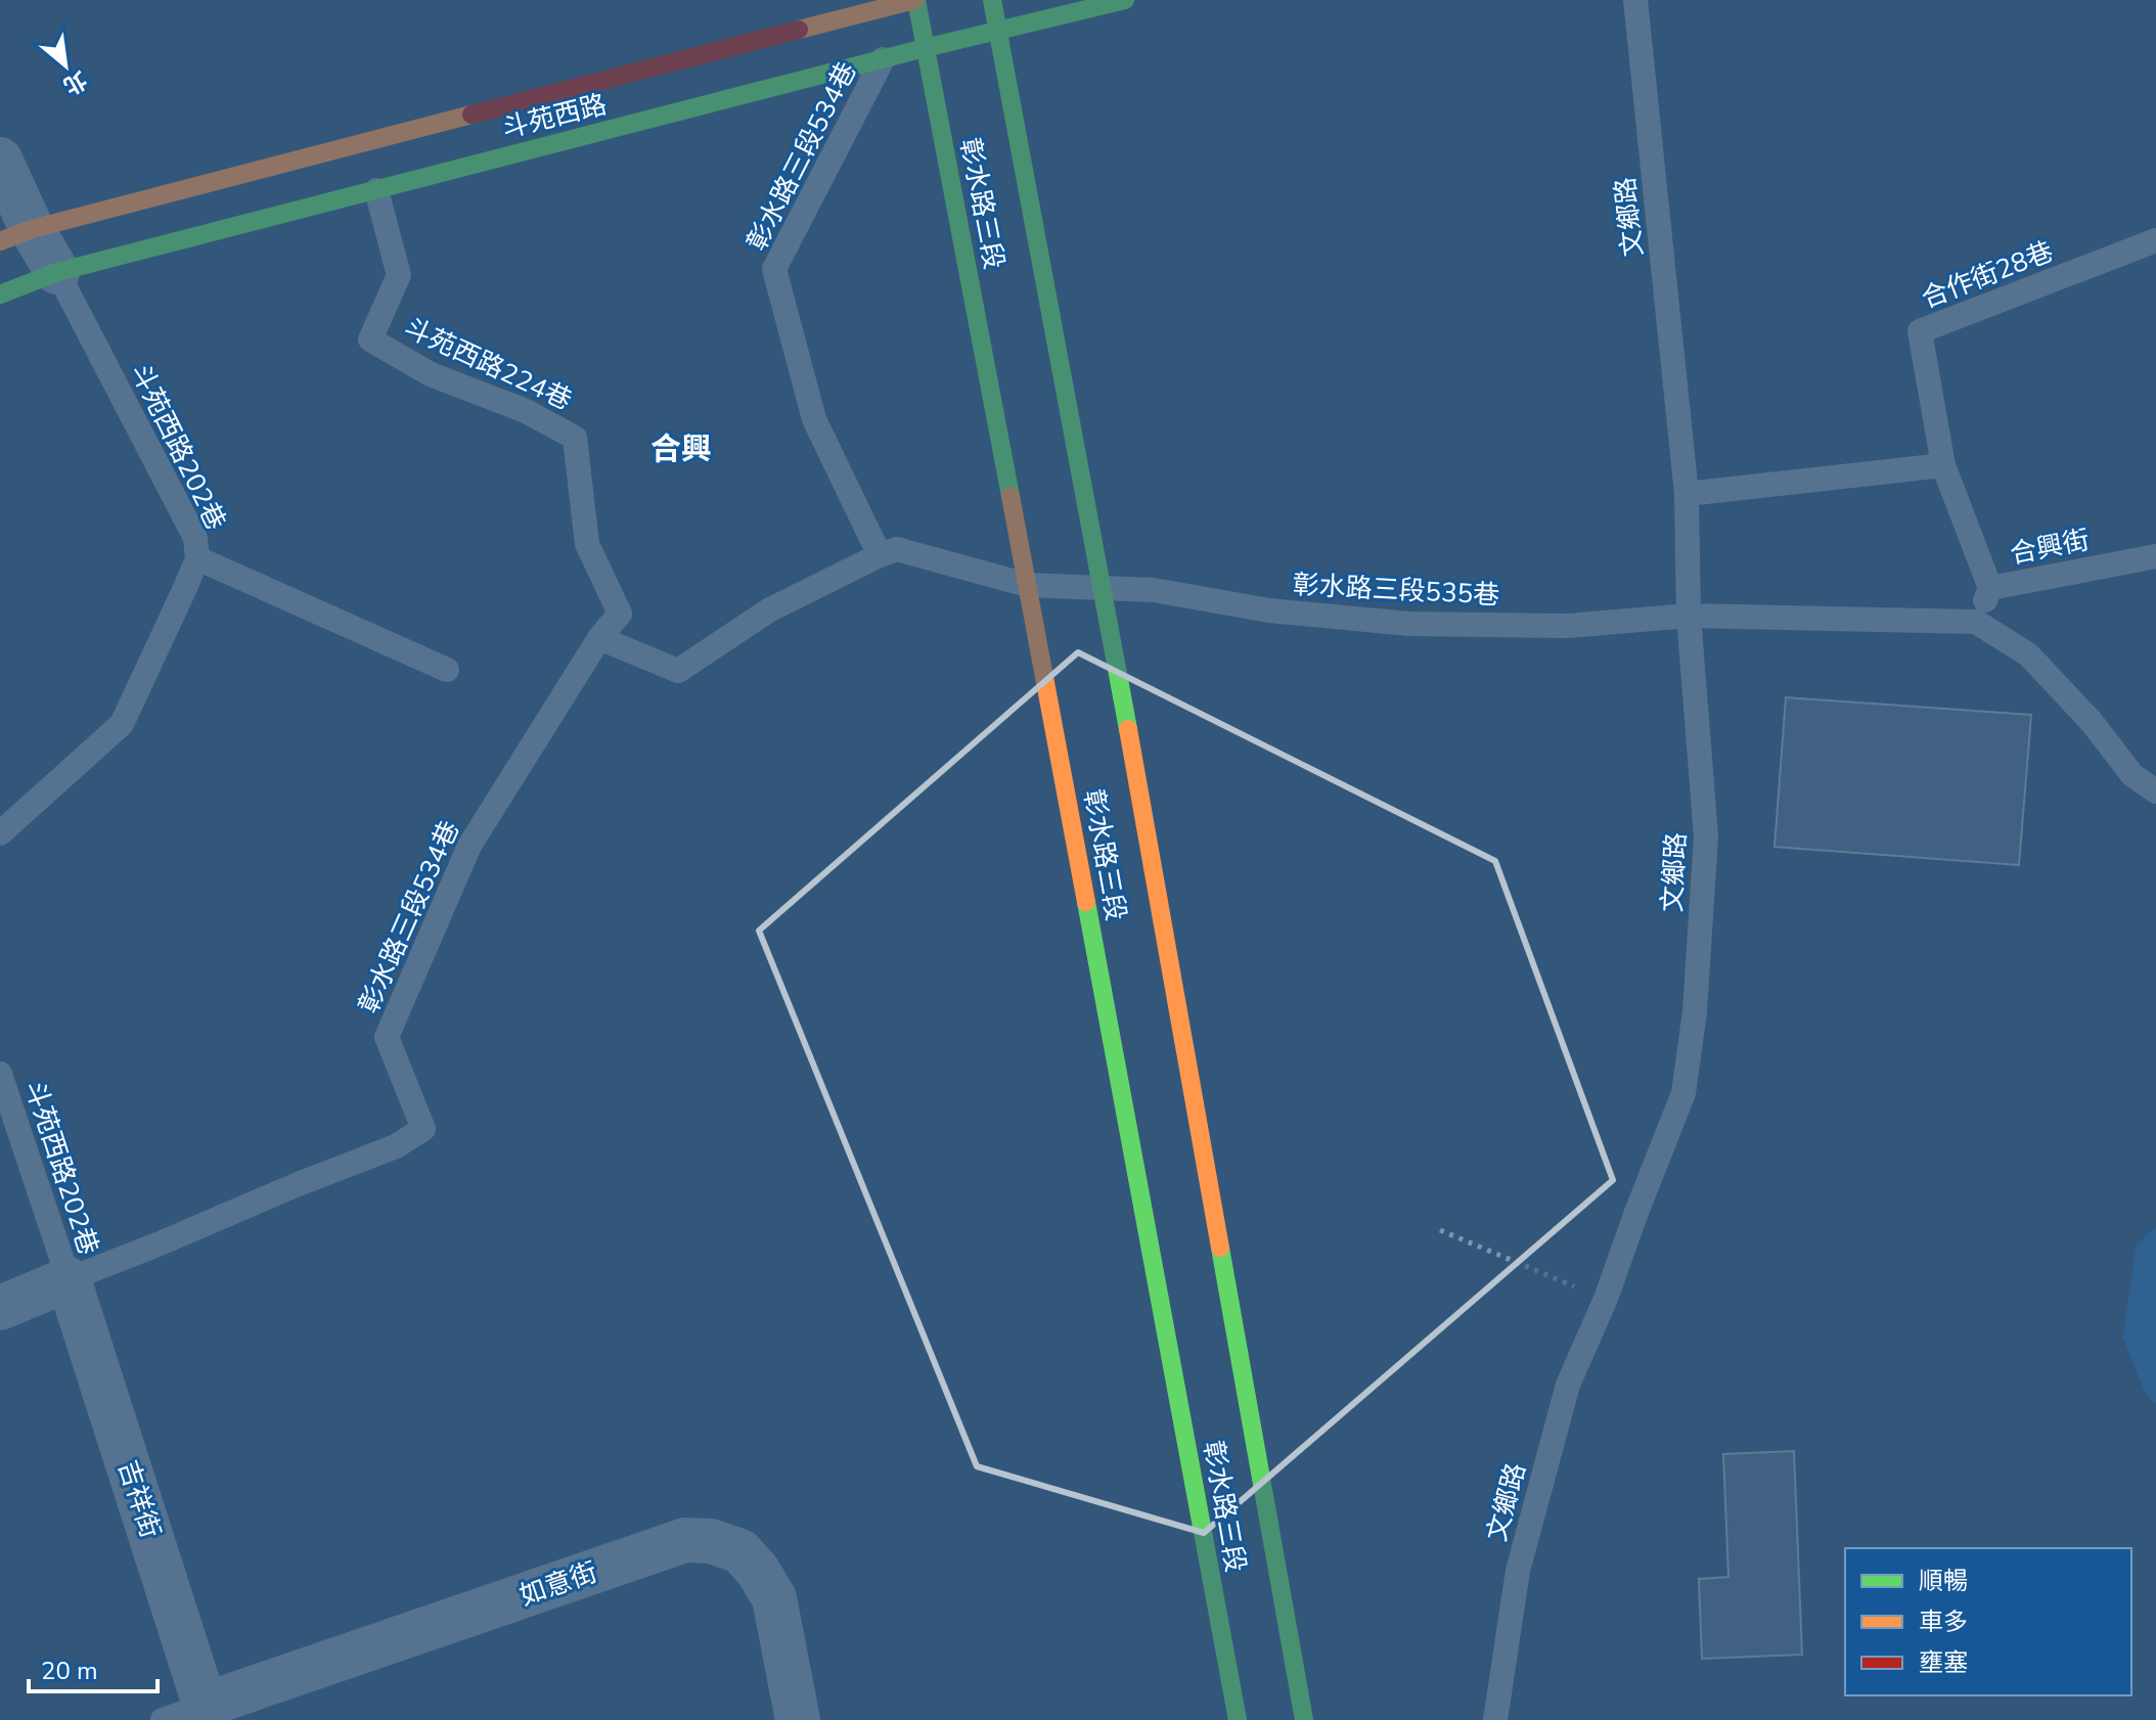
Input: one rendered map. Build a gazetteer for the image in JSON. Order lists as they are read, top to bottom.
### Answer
{
  "streets": {
    "street": [
      "斗苑西路",
      "彰水路三段",
      "吉祥街",
      "如意街"
    ],
    "lane": [
      "彰水路三段534巷",
      "文鄉路",
      "合作街28巷",
      "斗苑西路224巷",
      "斗苑西路202巷",
      "合興街",
      "彰水路三段535巷"
    ]
  },
  "crossings": [
    ["斗苑西路", "彰水路三段534巷"],
    ["斗苑西路", "彰水路三段"],
    ["斗苑西路", "斗苑西路224巷"],
    ["斗苑西路", "斗苑西路202巷"],
    ["彰水路三段534巷", "斗苑西路224巷"],
    ["彰水路三段534巷", "斗苑西路202巷"],
    ["彰水路三段534巷", "吉祥街"],
    ["彰水路三段", "彰水路三段535巷"],
    ["文鄉路", "彰水路三段535巷"],
    ["斗苑西路202巷", "吉祥街"],
    ["合興街", "彰水路三段535巷"],
    ["吉祥街", "如意街"]
  ],
  "districts": ["合興"],
  "legend": ["順暢", "車多", "壅塞"],
  "scale_bar": "20 m",
  "north": "bottom right"
}
